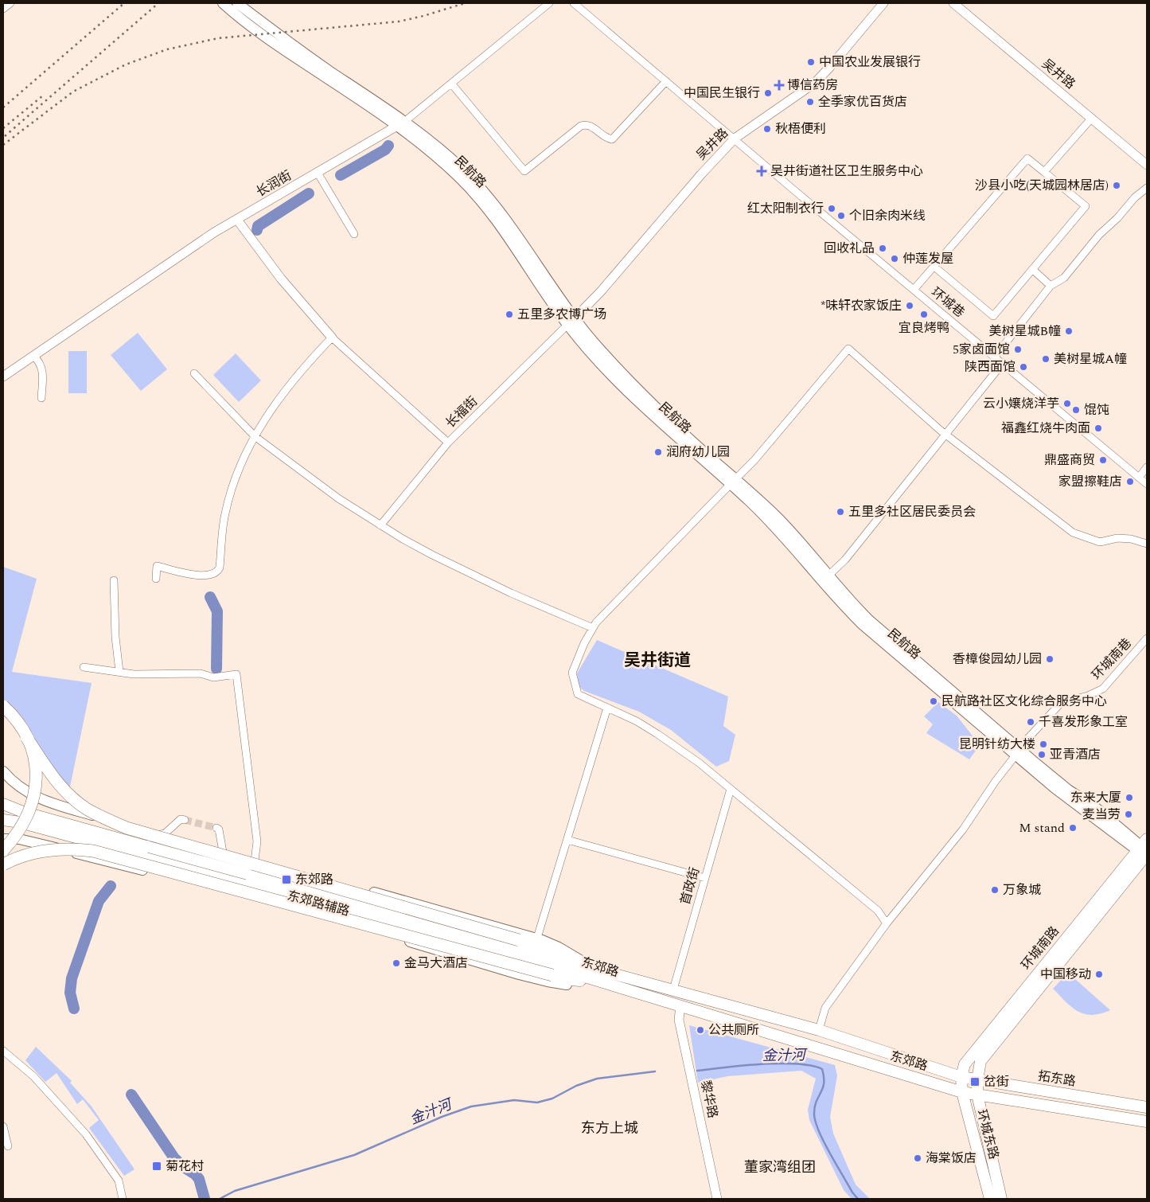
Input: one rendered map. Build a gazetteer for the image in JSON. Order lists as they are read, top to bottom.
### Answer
{
  "streets": {
    "main road": [
      "民航路",
      "东郊路辅路",
      "环城南路",
      "东郊路",
      "拓东路",
      "环城东路"
    ],
    "street": [
      "吴井路",
      "长润街",
      "环城巷",
      "长福街",
      "环城南巷",
      "首政街",
      "黎华路"
    ]
  },
  "crossings": [
    ["吴井路", "民航路"],
    ["吴井路", "环城巷"],
    ["吴井路", "长福街"],
    ["民航路", "长润街"],
    ["民航路", "长福街"],
    ["民航路", "环城南巷"],
    ["民航路", "环城南路"],
    ["环城南巷", "东郊路"],
    ["首政街", "东郊路"],
    ["东郊路辅路", "东郊路"],
    ["环城南路", "东郊路"],
    ["环城南路", "拓东路"],
    ["环城南路", "环城东路"],
    ["东郊路", "拓东路"],
    ["东郊路", "黎华路"],
    ["东郊路", "环城东路"],
    ["拓东路", "环城东路"]
  ],
  "districts": ["吴井街道", "东方上城", "董家湾组团"],
  "water": ["金汁河"],
  "places": {
    "other": [
      "中国农业发展银行",
      "中国民生银行",
      "全季家优百货店",
      "秋梧便利",
      "沙县小吃(天城园林居店)",
      "红太阳制衣行",
      "个旧余肉米线",
      "回收礼品",
      "仲莲发屋",
      "*味轩农家饭庄",
      "五里多农博广场",
      "宜良烤鸭",
      "美树星城B幢",
      "5家卤面馆",
      "美树星城A幢",
      "陕西面馆",
      "云小孃烧洋芋",
      "馄饨",
      "福鑫红烧牛肉面",
      "润府幼儿园",
      "鼎盛商贸",
      "家盟擦鞋店",
      "五里多社区居民委员会",
      "香樟俊园幼儿园",
      "民航路社区文化综合服务中心",
      "千喜发形象工室",
      "昆明针纺大楼",
      "亚青酒店",
      "东来大厦",
      "麦当劳",
      "M stand",
      "万象城",
      "金马大酒店",
      "中国移动",
      "公共厕所",
      "海棠饭店"
    ],
    "health": ["博信药房", "吴井街道社区卫生服务中心"],
    "transit": ["东郊路", "岔街", "菊花村"]
  }
}
